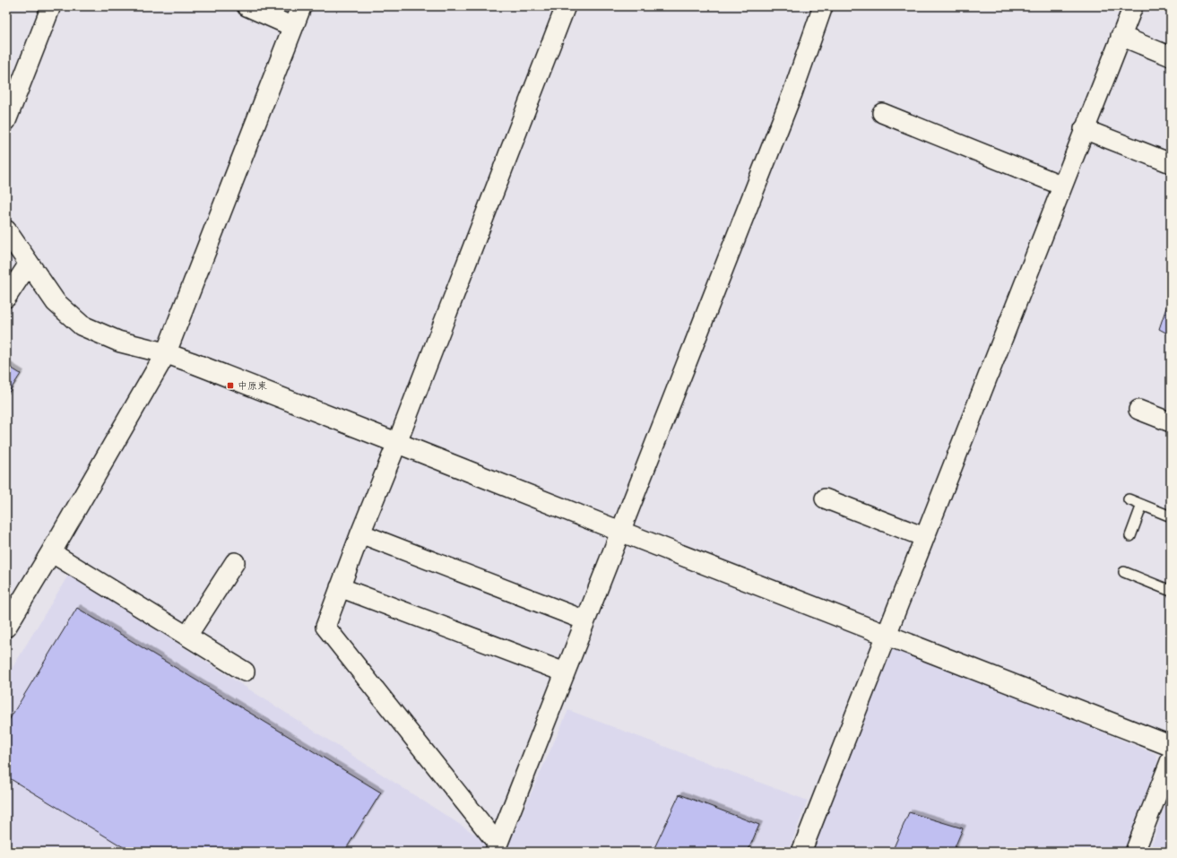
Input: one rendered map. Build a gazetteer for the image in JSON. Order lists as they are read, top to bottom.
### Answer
{
  "places": {
    "transit": ["中原東"]
  }
}
